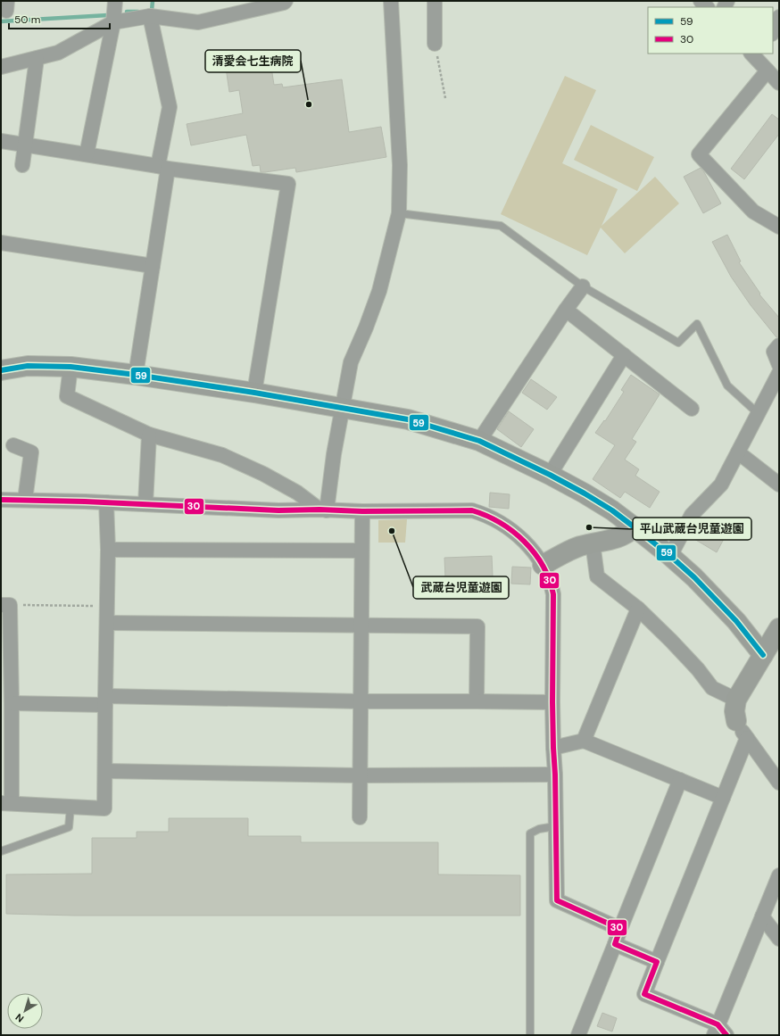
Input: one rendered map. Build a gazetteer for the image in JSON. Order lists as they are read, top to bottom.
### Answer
{
  "places": ["清愛会七生病院", "平山武蔵台児童遊園", "武蔵台児童遊園"],
  "lines": ["transit line 59", "transit line 30"],
  "legend": ["59", "30"],
  "scale_bar": "50 m",
  "north": "bottom left"
}
